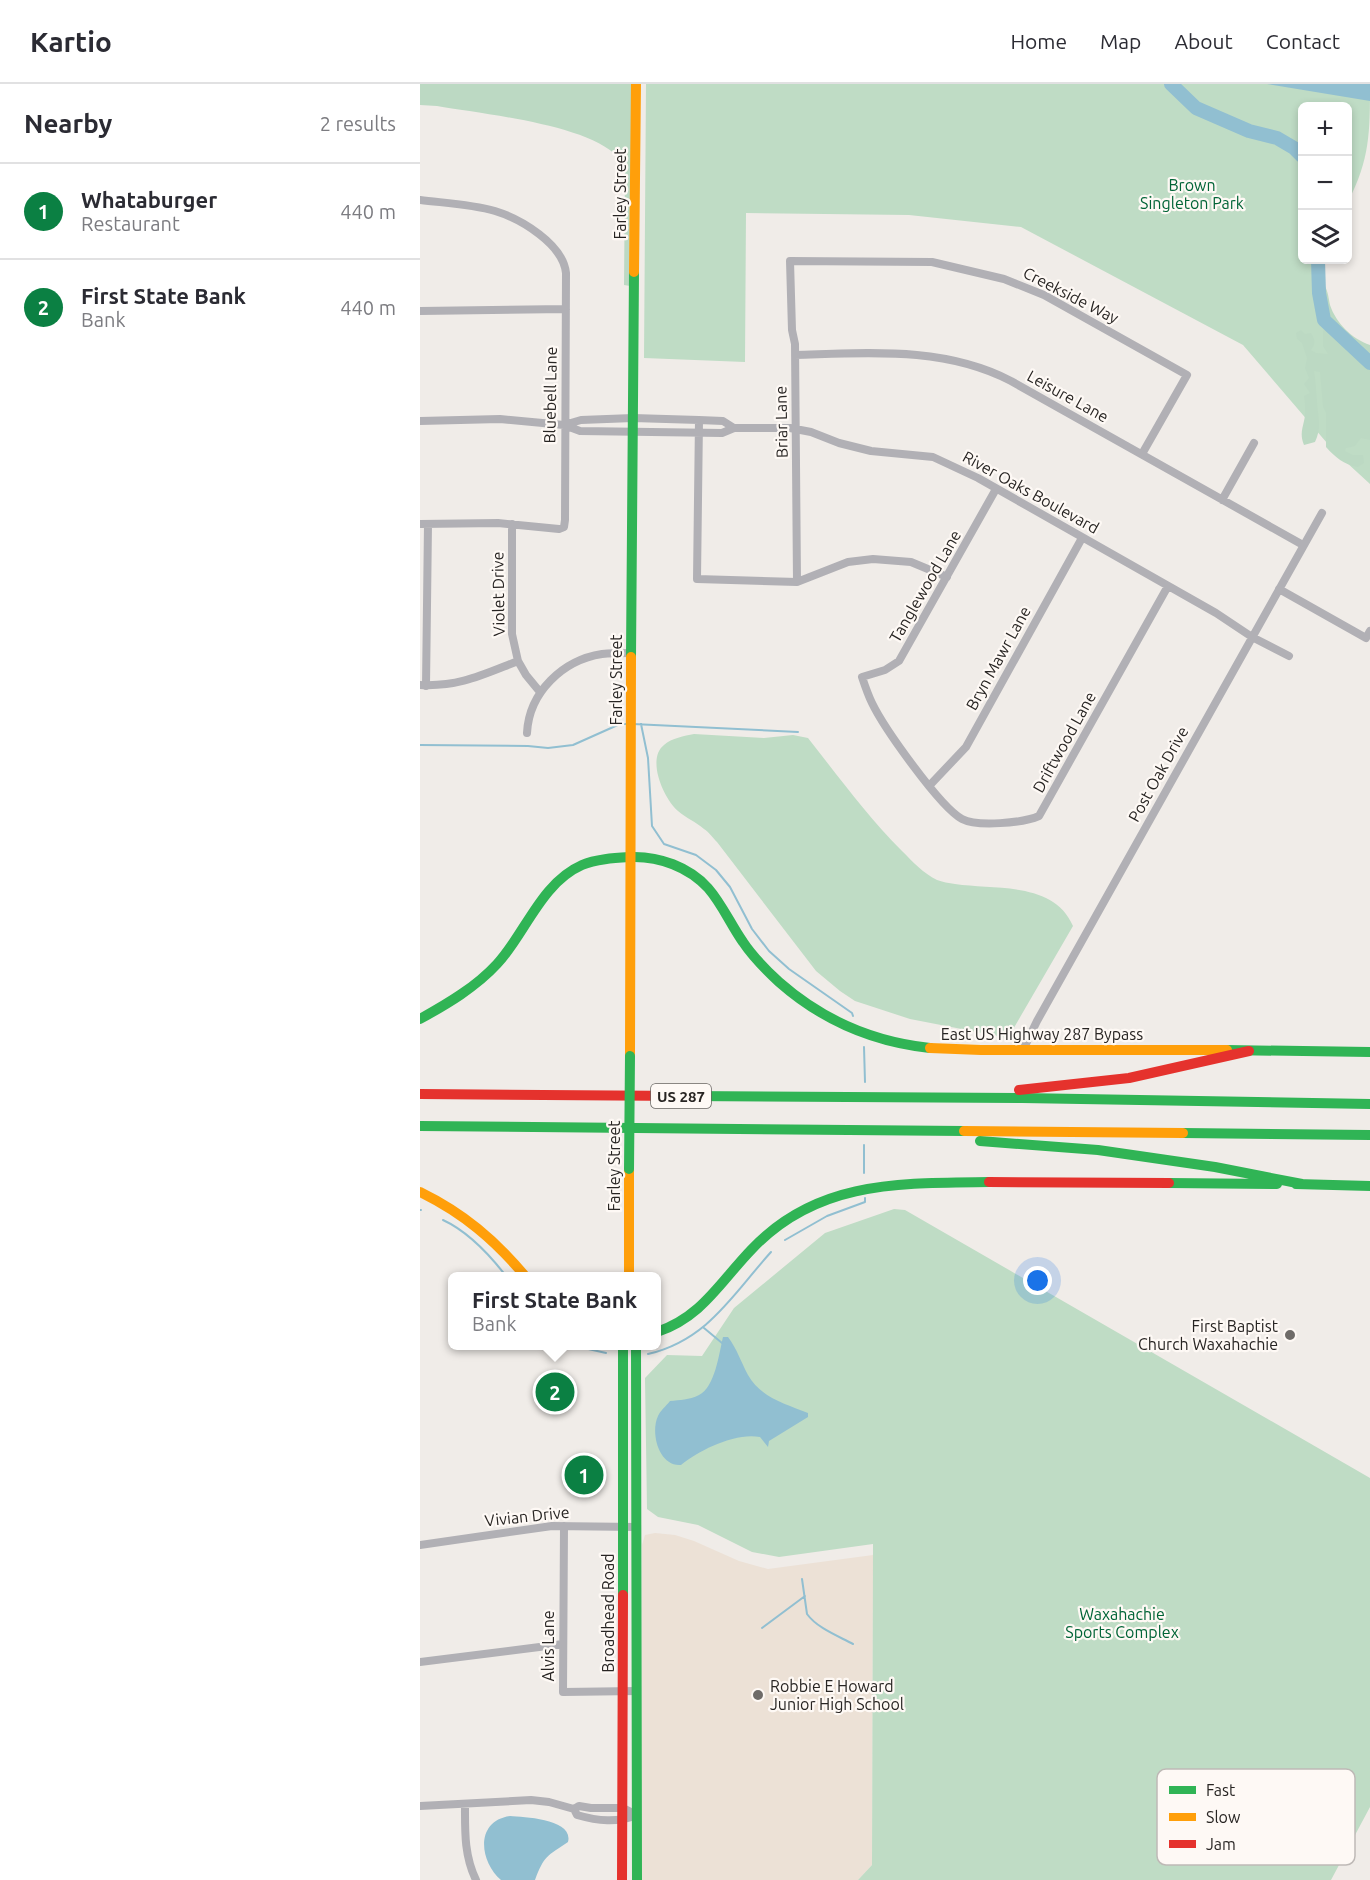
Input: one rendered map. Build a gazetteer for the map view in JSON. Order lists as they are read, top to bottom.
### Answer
{
  "streets": {
    "main road": [
      "Farley Street",
      "East US Highway 287 Bypass",
      "US 287",
      "Broadhead Road"
    ],
    "street": [
      "Creekside Way",
      "Bluebell Lane",
      "Leisure Lane",
      "Briar Lane",
      "River Oaks Boulevard",
      "Tanglewood Lane",
      "Violet Drive",
      "Bryn Mawr Lane",
      "Driftwood Lane",
      "Post Oak Drive",
      "Vivian Drive",
      "Alvis Lane"
    ]
  },
  "crossings": [
    ["Farley Street", "River Oaks Boulevard"],
    ["Farley Street", "East US Highway 287 Bypass"],
    ["Creekside Way", "Leisure Lane"],
    ["Creekside Way", "Briar Lane"],
    ["Bluebell Lane", "River Oaks Boulevard"],
    ["Bluebell Lane", "Violet Drive"],
    ["Leisure Lane", "Briar Lane"],
    ["Leisure Lane", "Post Oak Drive"],
    ["Briar Lane", "River Oaks Boulevard"],
    ["River Oaks Boulevard", "Tanglewood Lane"],
    ["River Oaks Boulevard", "Bryn Mawr Lane"],
    ["River Oaks Boulevard", "Driftwood Lane"],
    ["River Oaks Boulevard", "Post Oak Drive"],
    ["Tanglewood Lane", "Driftwood Lane"],
    ["Bryn Mawr Lane", "Driftwood Lane"],
    ["Post Oak Drive", "East US Highway 287 Bypass"],
    ["Vivian Drive", "Broadhead Road"],
    ["Vivian Drive", "Alvis Lane"],
    ["Broadhead Road", "Alvis Lane"]
  ],
  "parks": ["Brown Singleton Park", "Waxahachie Sports Complex"],
  "places": ["First Baptist Church Waxahachie", "Robbie E Howard Junior High School"],
  "legend": ["Fast", "Slow", "Jam"],
  "page": {
    "header": "Kartio",
    "nav": [
      "Home",
      "Map",
      "About",
      "Contact"
    ],
    "heading": ["Nearby", "2 results"],
    "map_buttons": ["+", "−"],
    "list": [
      {
        "mark": "1",
        "name": "Whataburger",
        "note": "Restaurant",
        "value": "440 m"
      },
      {
        "mark": "2",
        "name": "First State Bank",
        "note": "Bank",
        "value": "440 m"
      }
    ],
    "popup": ["First State Bank", "Bank"],
    "pins": ["2", "1"]
  }
}
